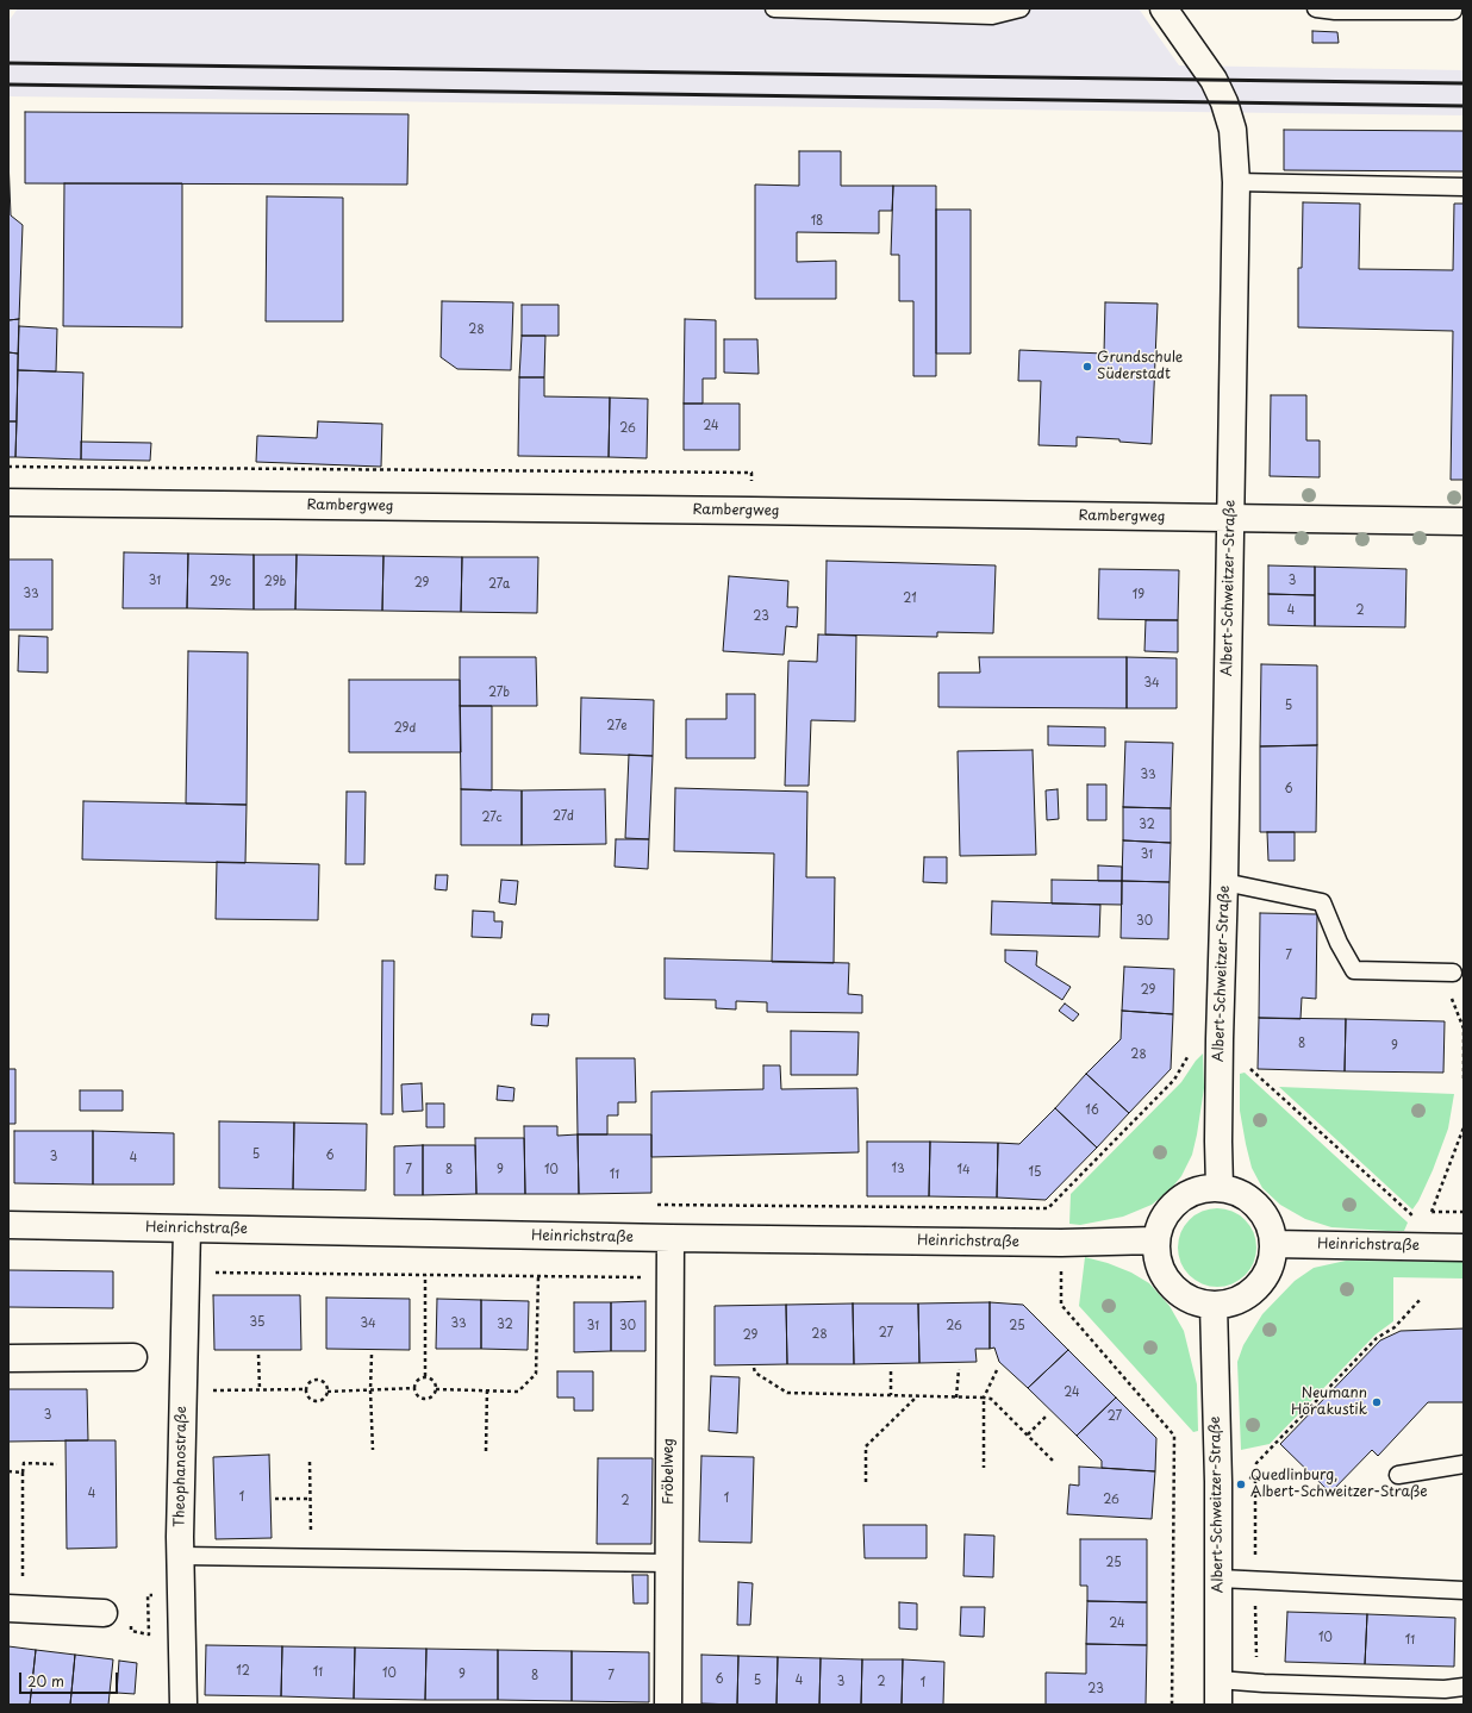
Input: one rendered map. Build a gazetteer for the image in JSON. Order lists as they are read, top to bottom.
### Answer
{
  "streets": {
    "street": [
      "Rambergweg",
      "Albert-Schweitzer-Straße",
      "Heinrichstraße",
      "Theophanostraße",
      "Fröbelweg"
    ]
  },
  "crossings": [
    ["Rambergweg", "Albert-Schweitzer-Straße"],
    ["Albert-Schweitzer-Straße", "Heinrichstraße"],
    ["Heinrichstraße", "Theophanostraße"],
    ["Heinrichstraße", "Fröbelweg"]
  ],
  "places": ["Grundschule Süderstadt", "Neumann Hörakustik", "Quedlinburg, Albert-Schweitzer-Straße"],
  "house_numbers": [
    "18",
    "28",
    "24",
    "26",
    "31",
    "3",
    "29c",
    "29b",
    "29",
    "27a",
    "33",
    "19",
    "21",
    "4",
    "2",
    "23",
    "34",
    "27b",
    "5",
    "27e",
    "29d",
    "33",
    "6",
    "27d",
    "27c",
    "32",
    "31",
    "30",
    "7",
    "29",
    "8",
    "9",
    "28",
    "16",
    "5",
    "6",
    "3",
    "4",
    "13",
    "7",
    "8",
    "9",
    "10",
    "14",
    "15",
    "11",
    "35",
    "34",
    "33",
    "32",
    "31",
    "30",
    "26",
    "25",
    "27",
    "28",
    "29",
    "24",
    "3",
    "27",
    "4",
    "1",
    "1",
    "26",
    "2",
    "25",
    "24",
    "10",
    "11",
    "12",
    "11",
    "10",
    "9",
    "8",
    "7",
    "6",
    "5",
    "4",
    "3",
    "2",
    "1",
    "23"
  ],
  "scale_bar": "20 m"
}
